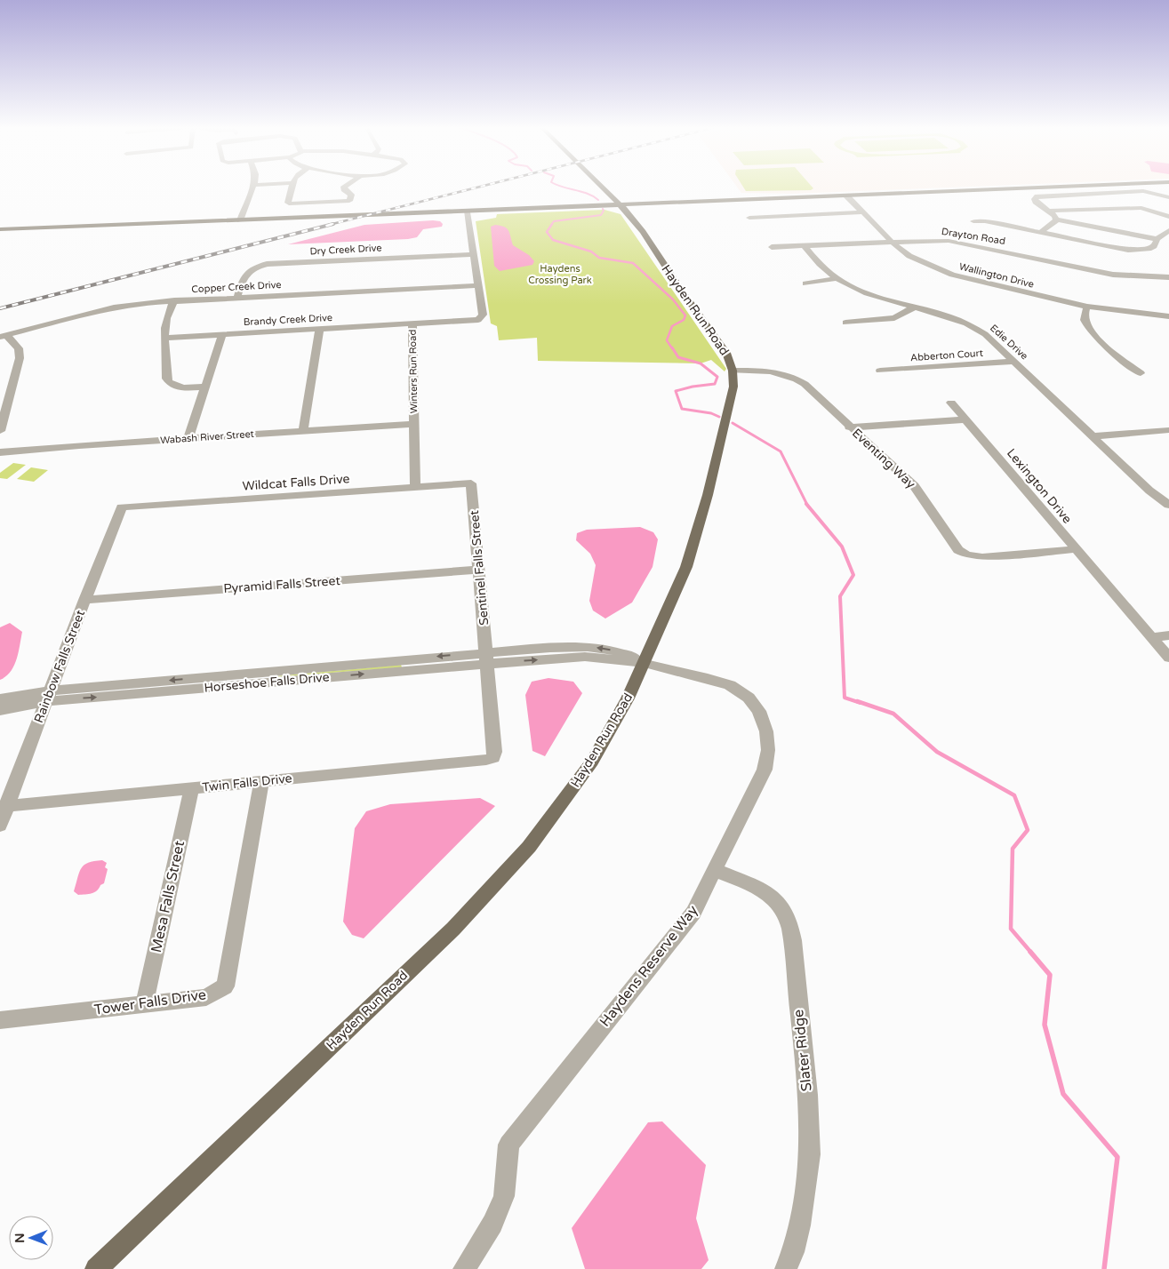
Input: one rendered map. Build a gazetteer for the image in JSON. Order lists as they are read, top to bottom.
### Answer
{
  "streets": {
    "main road": ["Hayden Run Road"],
    "street": [
      "Drayton Road",
      "Dry Creek Drive",
      "Wallington Drive",
      "Copper Creek Drive",
      "Brandy Creek Drive",
      "Edie Drive",
      "Abberton Court",
      "Winters Run Road",
      "Wabash River Street",
      "Eventing Way",
      "Wildcat Falls Drive",
      "Lexington Drive",
      "Sentinel Falls Street",
      "Pyramid Falls Street",
      "Rainbow Falls Street",
      "Horseshoe Falls Drive",
      "Twin Falls Drive",
      "Mesa Falls Street",
      "Haydens Reserve Way",
      "Tower Falls Drive",
      "Slater Ridge"
    ]
  },
  "crossings": [
    ["Drayton Road", "Wallington Drive"],
    ["Drayton Road", "Edie Drive"],
    ["Dry Creek Drive", "Copper Creek Drive"],
    ["Dry Creek Drive", "Winters Run Road"],
    ["Copper Creek Drive", "Winters Run Road"],
    ["Hayden Run Road", "Eventing Way"],
    ["Hayden Run Road", "Horseshoe Falls Drive"],
    ["Hayden Run Road", "Haydens Reserve Way"],
    ["Brandy Creek Drive", "Winters Run Road"],
    ["Edie Drive", "Abberton Court"],
    ["Winters Run Road", "Wabash River Street"],
    ["Winters Run Road", "Wildcat Falls Drive"],
    ["Eventing Way", "Lexington Drive"],
    ["Wildcat Falls Drive", "Sentinel Falls Street"],
    ["Wildcat Falls Drive", "Rainbow Falls Street"],
    ["Sentinel Falls Street", "Pyramid Falls Street"],
    ["Sentinel Falls Street", "Horseshoe Falls Drive"],
    ["Sentinel Falls Street", "Twin Falls Drive"],
    ["Pyramid Falls Street", "Rainbow Falls Street"],
    ["Rainbow Falls Street", "Horseshoe Falls Drive"],
    ["Rainbow Falls Street", "Twin Falls Drive"],
    ["Horseshoe Falls Drive", "Haydens Reserve Way"],
    ["Twin Falls Drive", "Mesa Falls Street"],
    ["Twin Falls Drive", "Tower Falls Drive"],
    ["Mesa Falls Street", "Tower Falls Drive"],
    ["Haydens Reserve Way", "Slater Ridge"]
  ],
  "parks": ["Haydens Crossing Park"],
  "north": "left"
}
